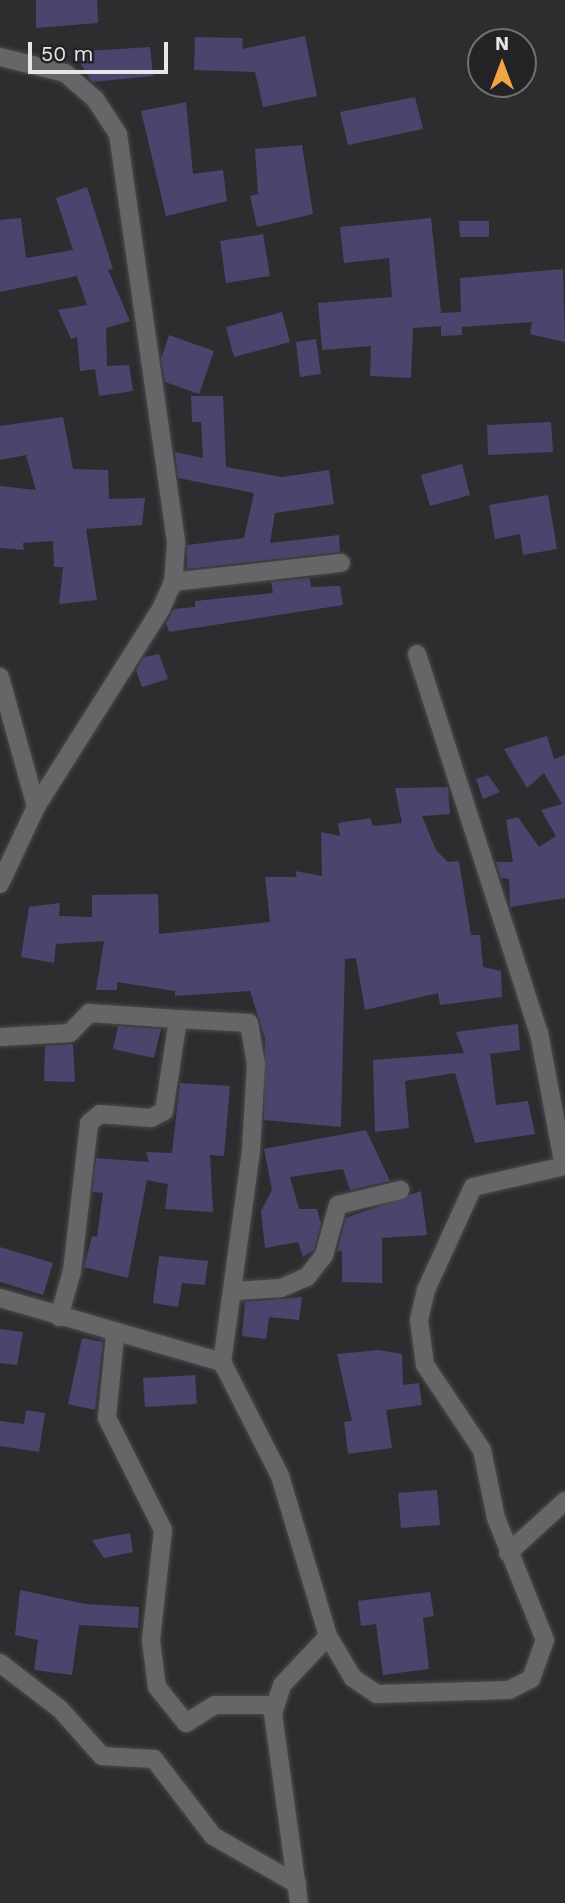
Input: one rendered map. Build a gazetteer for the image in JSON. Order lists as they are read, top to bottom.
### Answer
{
  "scale_bar": "50 m",
  "north": "top"
}
